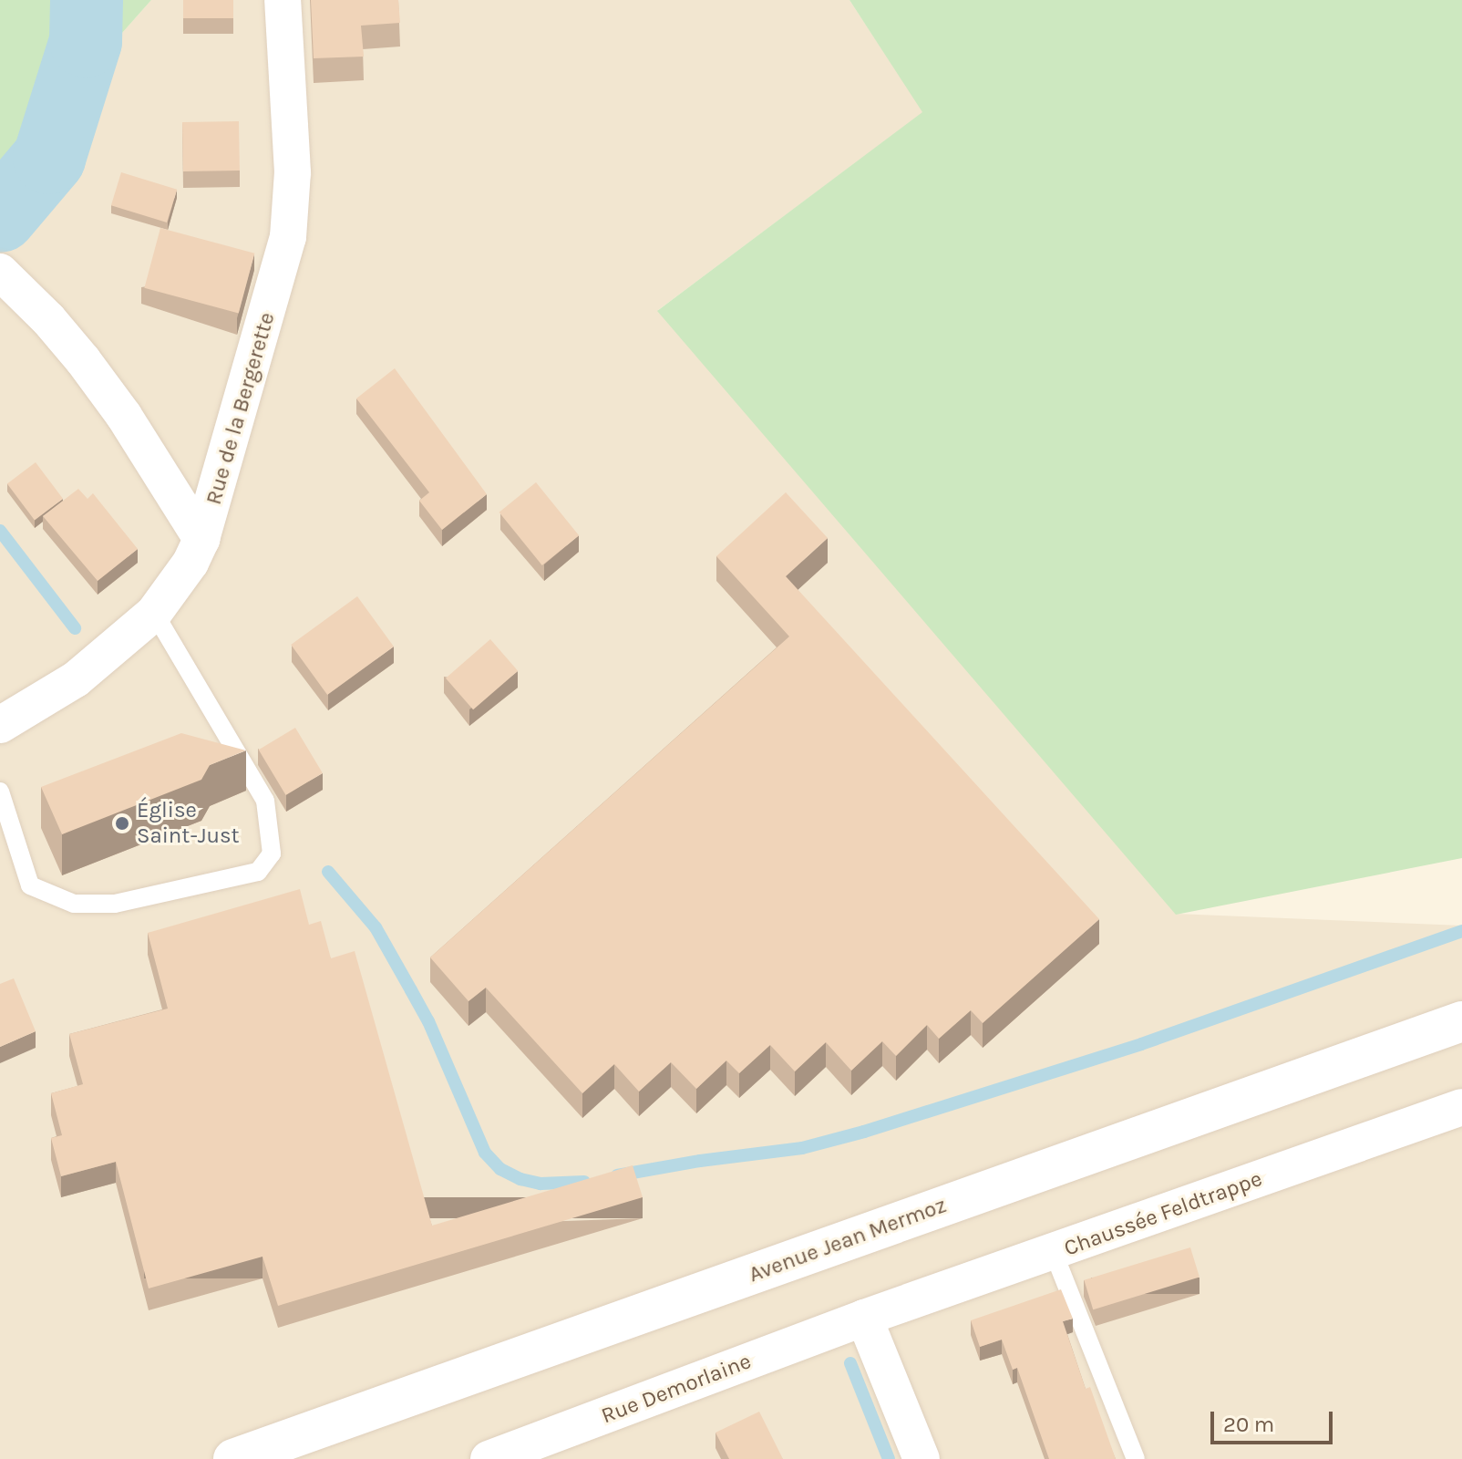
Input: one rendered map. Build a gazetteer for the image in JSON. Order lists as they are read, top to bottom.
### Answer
{
  "streets": {
    "main road": ["Avenue Jean Mermoz"],
    "street": ["Rue de la Bergerette", "Chaussée Feldtrappe", "Rue Demorlaine"]
  },
  "crossings": [
    ["Chaussée Feldtrappe", "Rue Demorlaine"]
  ],
  "places": ["Église Saint-Just"],
  "scale_bar": "20 m"
}
